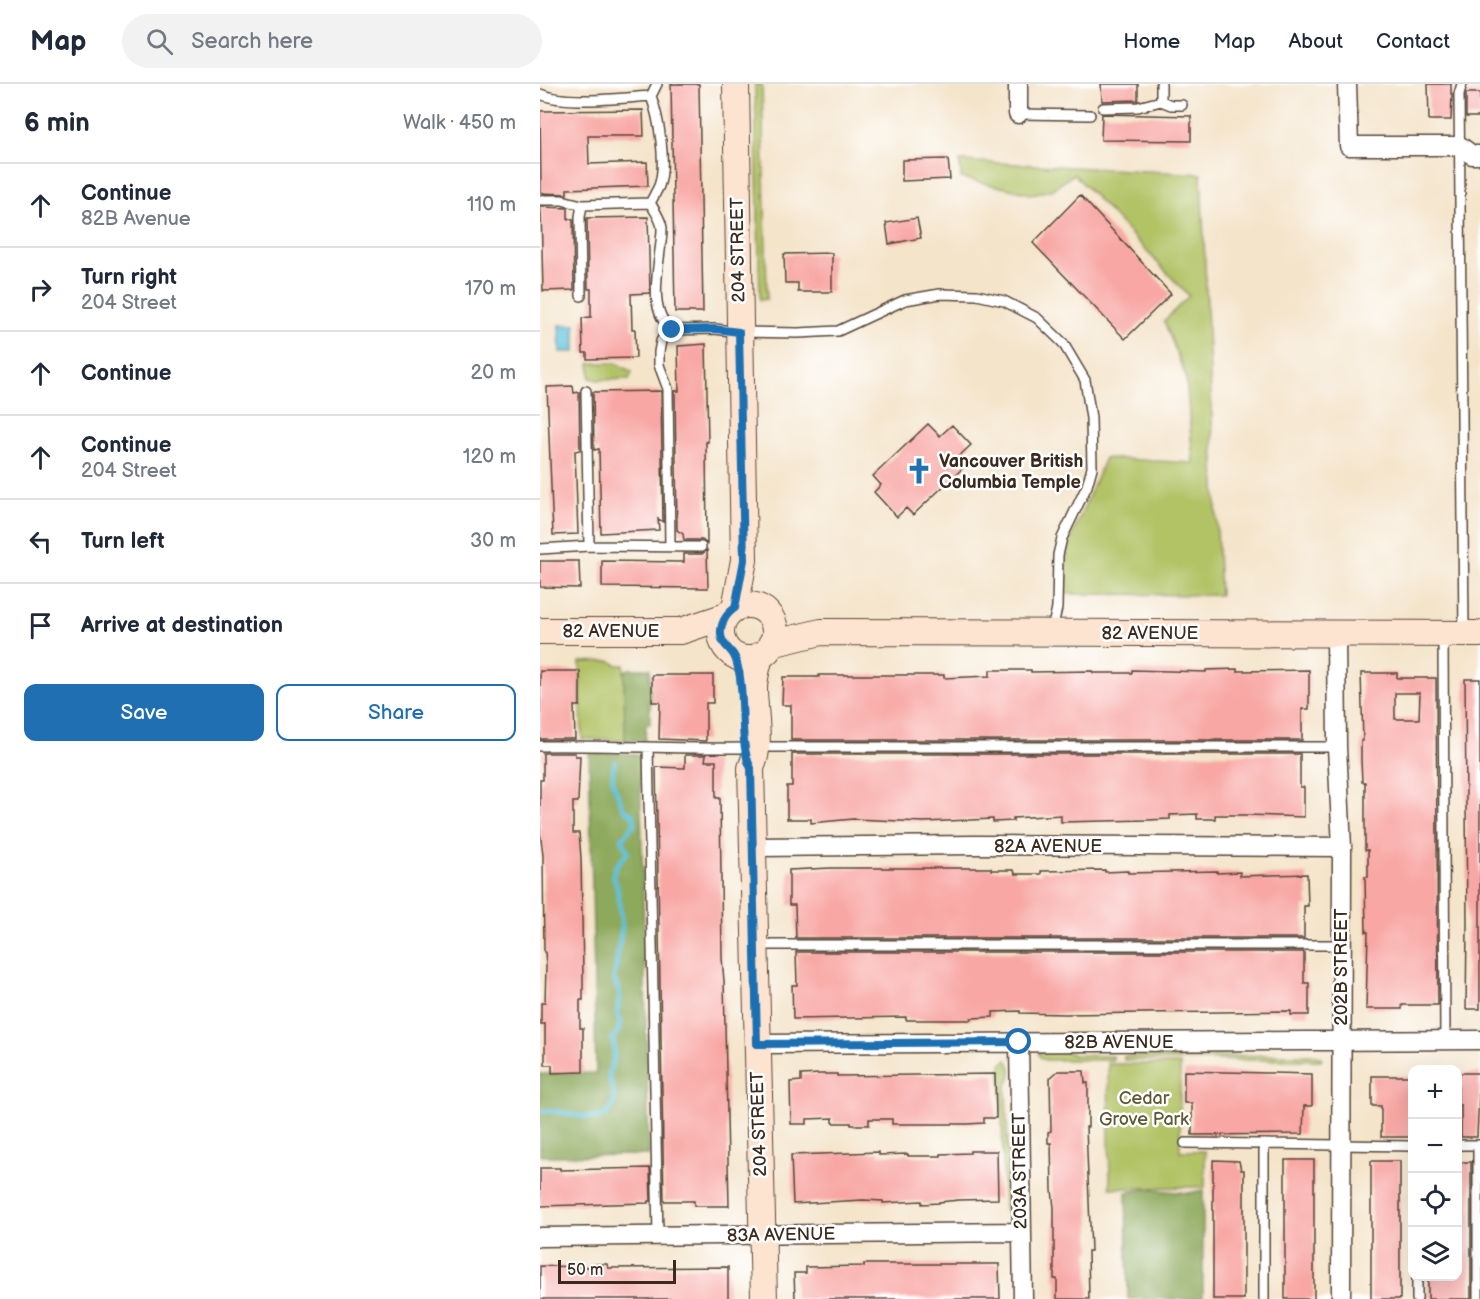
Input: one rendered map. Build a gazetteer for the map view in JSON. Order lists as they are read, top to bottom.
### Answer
{
  "streets": {
    "street": [
      "204 STREET",
      "82 AVENUE",
      "82A AVENUE",
      "202B STREET",
      "82B AVENUE",
      "203A STREET",
      "83A AVENUE"
    ]
  },
  "crossings": [
    ["204 STREET", "82 AVENUE"],
    ["204 STREET", "82A AVENUE"],
    ["204 STREET", "82B AVENUE"],
    ["204 STREET", "83A AVENUE"],
    ["82 AVENUE", "202B STREET"],
    ["82A AVENUE", "202B STREET"],
    ["202B STREET", "82B AVENUE"],
    ["82B AVENUE", "203A STREET"],
    ["203A STREET", "83A AVENUE"]
  ],
  "parks": ["Cedar Grove Park"],
  "places": {
    "church": ["Vancouver British Columbia Temple"]
  },
  "scale_bar": "50 m",
  "page": {
    "header": "Map",
    "search": "Search here",
    "nav": [
      "Home",
      "Map",
      "About",
      "Contact"
    ],
    "heading": ["6 min", "Walk · 450 m"],
    "list": [
      ["Continue", "82B Avenue", "110 m"],
      ["Turn right", "204 Street", "170 m"],
      ["Continue", "20 m"],
      ["Continue", "204 Street", "120 m"],
      ["Turn left", "30 m"],
      "Arrive at destination"
    ],
    "buttons": ["Save", "Share"],
    "map_buttons": ["+", "−"],
    "scale": "50 m"
  }
}
